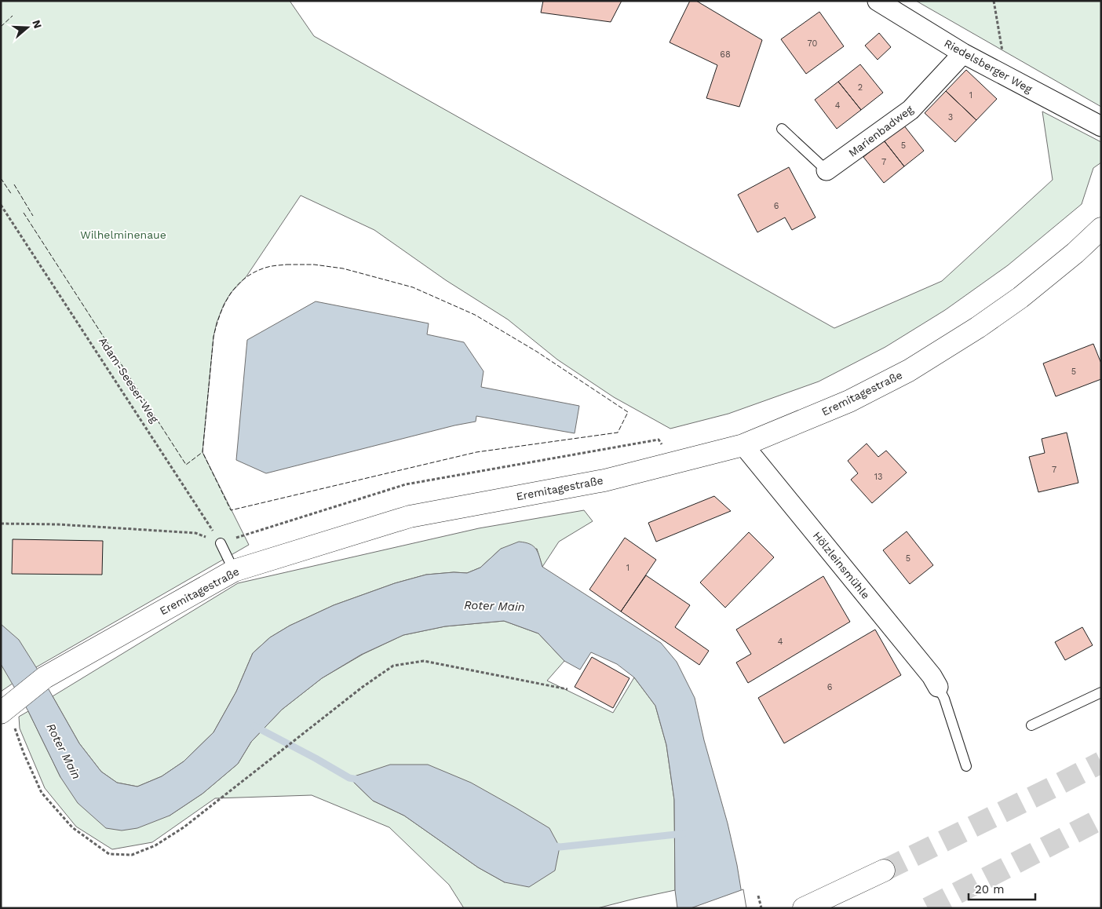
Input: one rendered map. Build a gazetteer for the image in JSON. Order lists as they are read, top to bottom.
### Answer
{
  "streets": {
    "main road": ["Eremitagestraße"],
    "street": ["Riedelsberger Weg", "Marienbadweg", "Hölzleinsmühle"],
    "path": ["Adam-Seeser-Weg"]
  },
  "crossings": [
    ["Riedelsberger Weg", "Marienbadweg"],
    ["Eremitagestraße", "Hölzleinsmühle"]
  ],
  "water": ["Roter Main"],
  "parks": ["Wilhelminenaue"],
  "house_numbers": [
    "70",
    "68",
    "2",
    "1",
    "4",
    "3",
    "5",
    "7",
    "6",
    "5",
    "7",
    "13",
    "5",
    "1",
    "4",
    "6"
  ],
  "scale_bar": "20 m",
  "north": "right"
}
